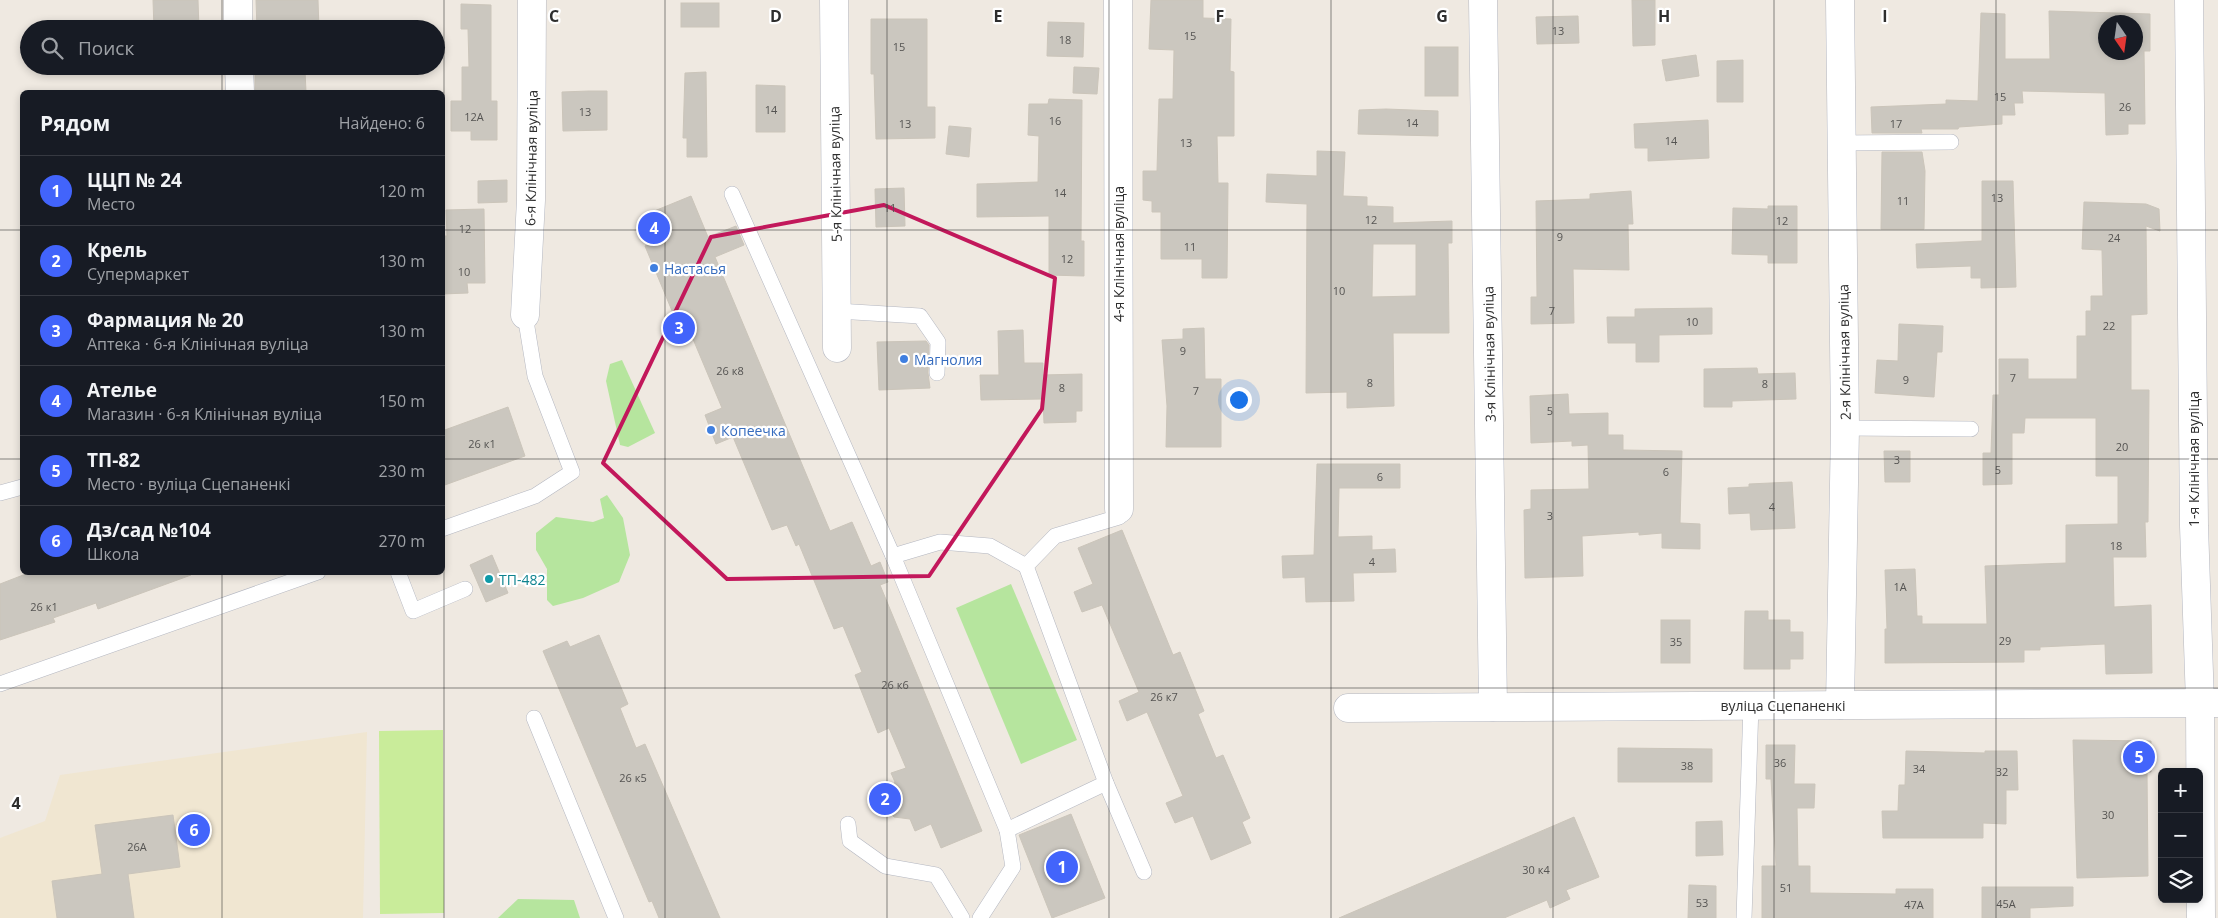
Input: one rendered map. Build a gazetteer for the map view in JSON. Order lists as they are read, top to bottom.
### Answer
{
  "streets": {
    "street": [
      "6-я Клінічная вуліца",
      "5-я Клінічная вуліца",
      "4-я Клінічная вуліца",
      "2-я Клінічная вуліца",
      "3-я Клінічная вуліца",
      "1-я Клінічная вуліца",
      "вуліца Сцепаненкі"
    ]
  },
  "crossings": [
    ["2-я Клінічная вуліца", "вуліца Сцепаненкі"],
    ["3-я Клінічная вуліца", "вуліца Сцепаненкі"],
    ["1-я Клінічная вуліца", "вуліца Сцепаненкі"]
  ],
  "places": [
    "Настасья",
    "Магнолия",
    "Копеечка",
    "ТП-482"
  ],
  "house_numbers": [
    "13",
    "15",
    "18",
    "15",
    "15",
    "26",
    "14",
    "13",
    "12А",
    "16",
    "14",
    "13",
    "17",
    "14",
    "13",
    "14",
    "13",
    "11",
    "11",
    "12",
    "12",
    "12",
    "9",
    "24",
    "11",
    "12",
    "10",
    "10",
    "7",
    "10",
    "22",
    "9",
    "26 к8",
    "7",
    "9",
    "8",
    "8",
    "8",
    "7",
    "5",
    "26 к1",
    "20",
    "3",
    "5",
    "6",
    "6",
    "4",
    "3",
    "18",
    "4",
    "1А",
    "26 к1",
    "29",
    "35",
    "26 к6",
    "26 к7",
    "36",
    "38",
    "34",
    "32",
    "26 к5",
    "30",
    "26А",
    "30 к4",
    "51",
    "53",
    "45А",
    "47А"
  ],
  "north": "bottom",
  "page": {
    "search": "Поиск",
    "heading": ["Рядом", "Найдено: 6"],
    "list": [
      {
        "mark": "1",
        "name": "ЦЦП № 24",
        "note": "Место",
        "value": "120 m"
      },
      {
        "mark": "2",
        "name": "Крель",
        "note": "Супермаркет",
        "value": "130 m"
      },
      {
        "mark": "3",
        "name": "Фармация № 20",
        "note": "Аптека · 6-я Клінічная вуліца",
        "value": "130 m"
      },
      {
        "mark": "4",
        "name": "Ателье",
        "note": "Магазин · 6-я Клінічная вуліца",
        "value": "150 m"
      },
      {
        "mark": "5",
        "name": "ТП-82",
        "note": "Место · вуліца Сцепаненкі",
        "value": "230 m"
      },
      {
        "mark": "6",
        "name": "Дз/сад №104",
        "note": "Школа",
        "value": "270 m"
      }
    ],
    "pins": [
      "4",
      "3",
      "5",
      "2",
      "6",
      "1"
    ],
    "map_buttons": ["+", "−"]
  },
  "grid": {
    "columns": [
      "C",
      "D",
      "E",
      "F",
      "G",
      "H",
      "I"
    ],
    "rows": ["4"]
  }
}
